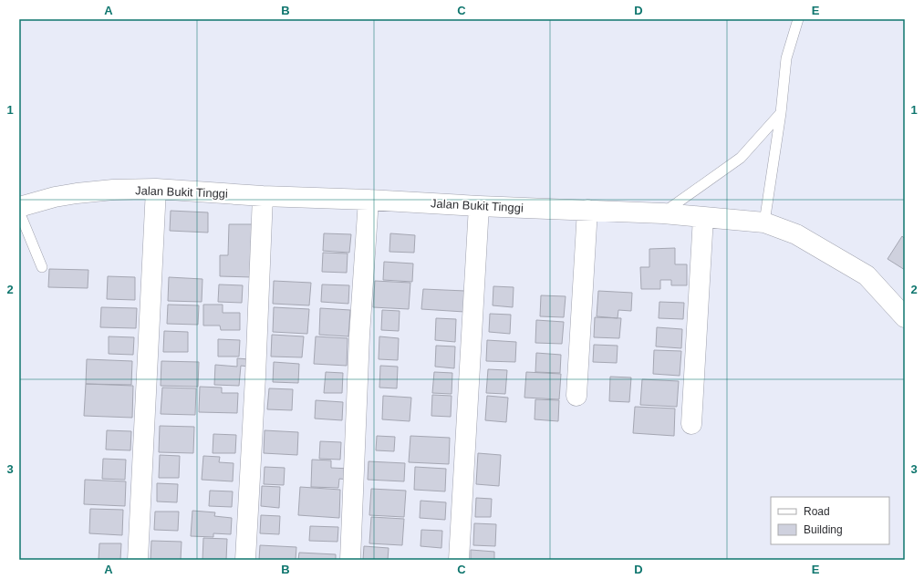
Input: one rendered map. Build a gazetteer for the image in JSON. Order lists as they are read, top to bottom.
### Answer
{
  "streets": {
    "street": ["Jalan Bukit Tinggi"]
  },
  "legend": ["Road", "Building"],
  "grid": {
    "columns": [
      "A",
      "B",
      "C",
      "D",
      "E"
    ],
    "rows": ["1", "2", "3"]
  }
}
